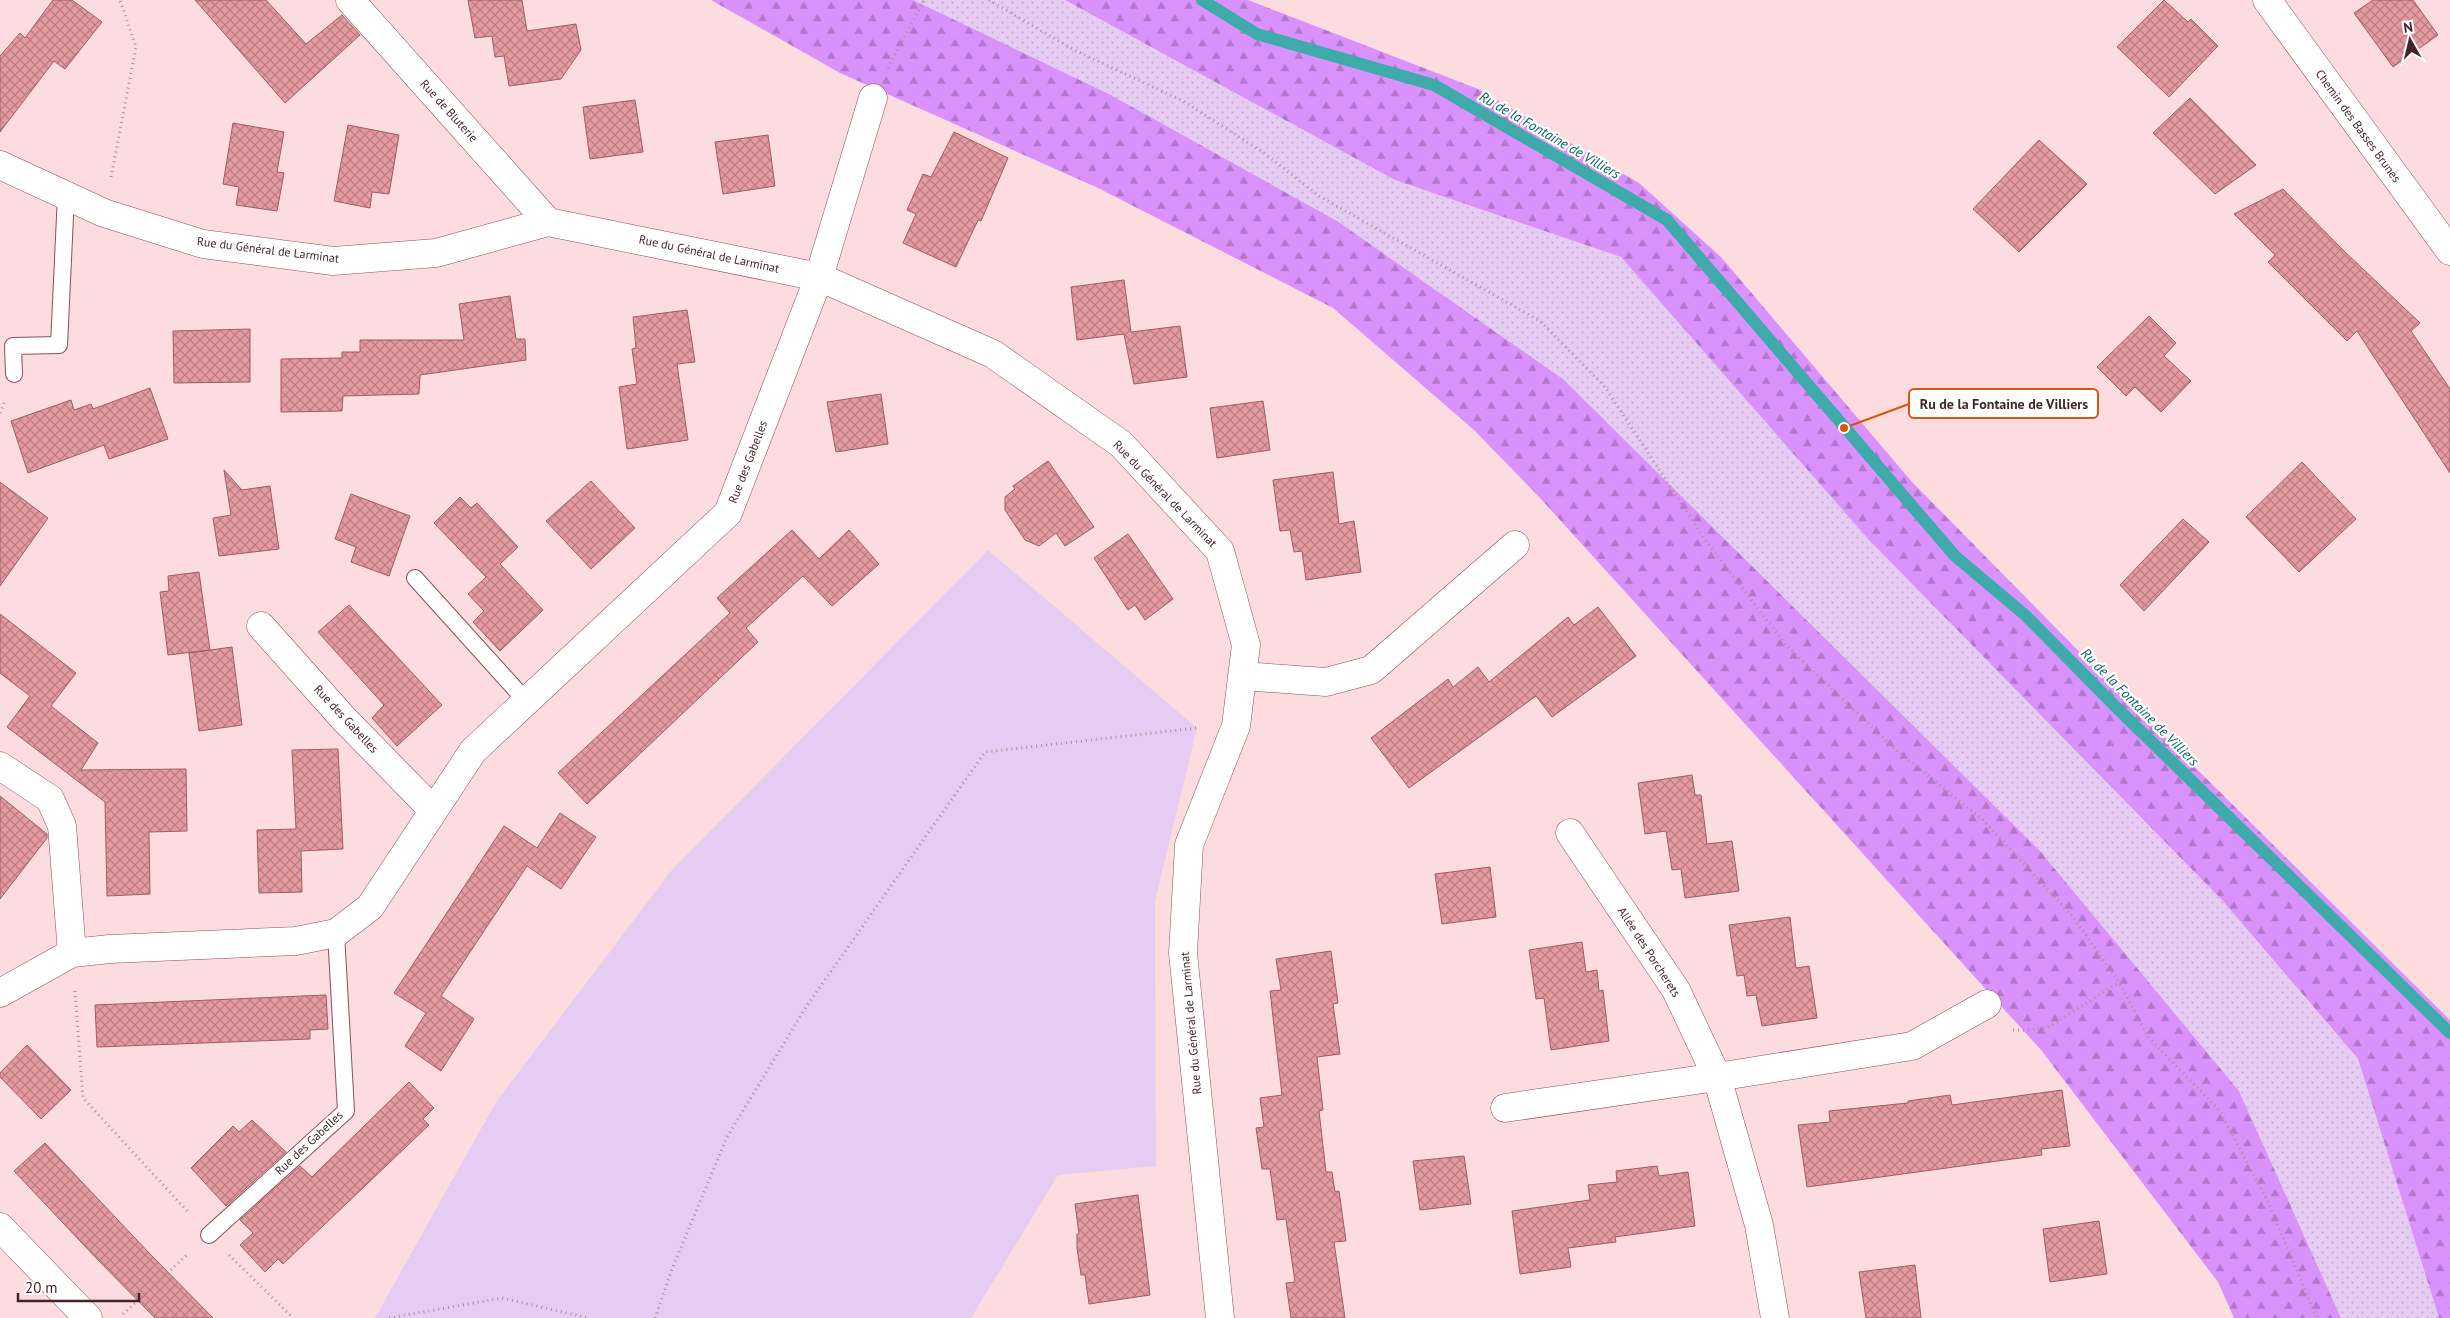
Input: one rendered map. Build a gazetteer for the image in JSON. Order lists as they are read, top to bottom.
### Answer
{
  "streets": {
    "street": [
      "Rue de Bluterie",
      "Chemin des Basses Brunes",
      "Rue du Général de Larminat",
      "Rue des Gabelles",
      "Allée des Porcherets"
    ]
  },
  "crossings": [
    ["Rue de Bluterie", "Rue du Général de Larminat"],
    ["Rue du Général de Larminat", "Rue des Gabelles"]
  ],
  "water": ["Ru de la Fontaine de Villiers"],
  "places": ["Ru de la Fontaine de Villiers"],
  "scale_bar": "20 m",
  "north": "top"
}
